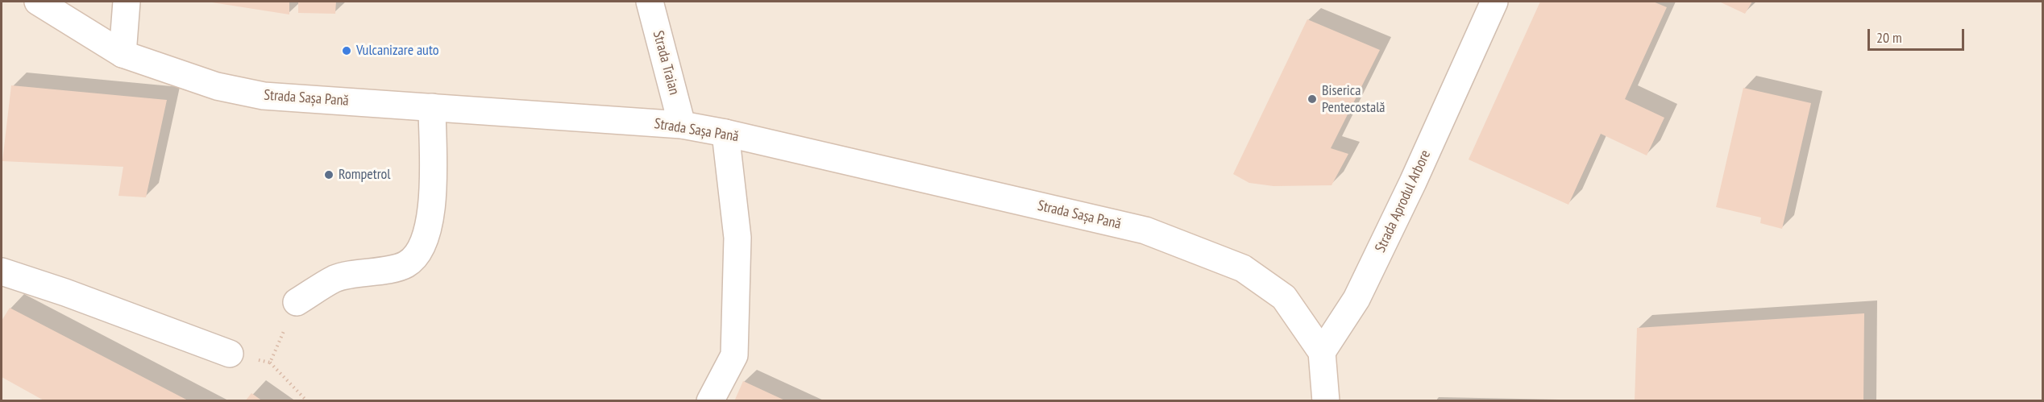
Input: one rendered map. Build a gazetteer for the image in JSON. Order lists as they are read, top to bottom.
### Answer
{
  "streets": {
    "street": ["Strada Traian", "Strada Sașa Pană", "Strada Aprodul Arbore"]
  },
  "crossings": [
    ["Strada Traian", "Strada Sașa Pană"],
    ["Strada Sașa Pană", "Strada Aprodul Arbore"]
  ],
  "places": ["Vulcanizare auto", "Biserica Pentecostală", "Rompetrol"],
  "scale_bar": "20 m"
}
